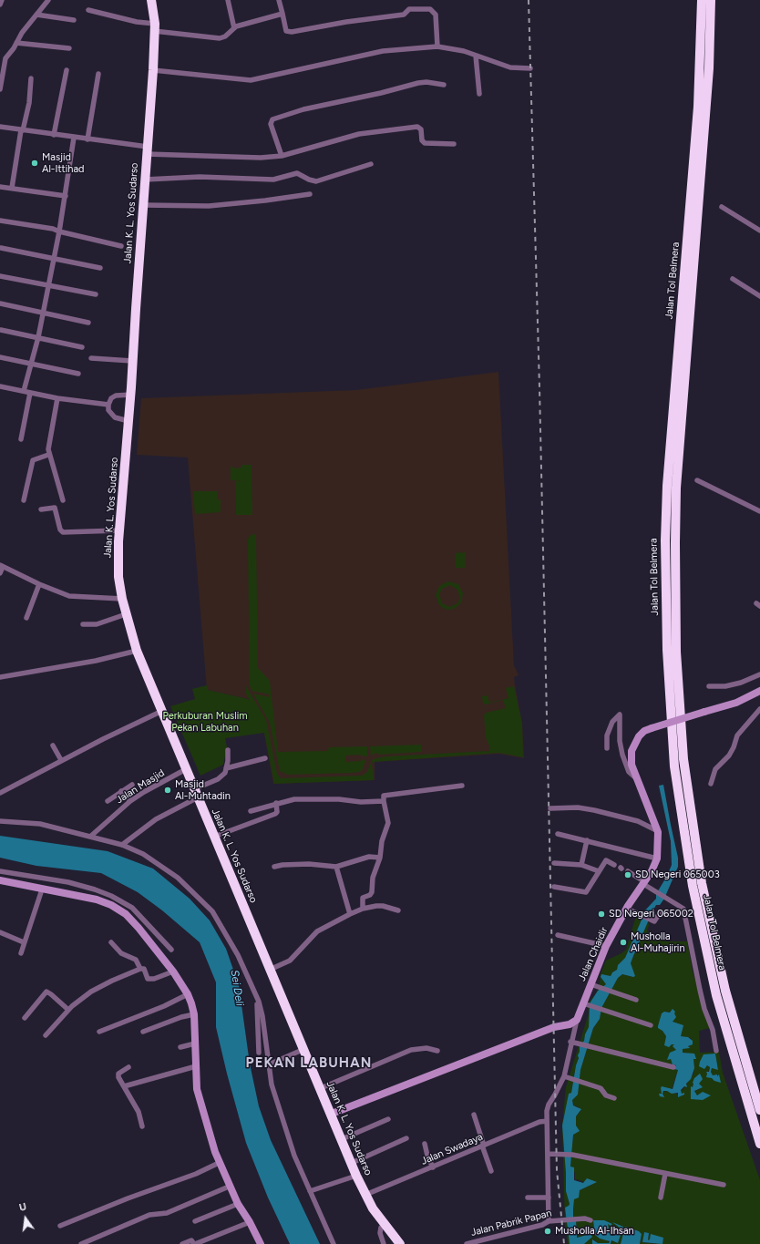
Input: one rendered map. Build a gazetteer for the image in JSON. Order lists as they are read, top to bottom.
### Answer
{
  "streets": {
    "highway": ["Jalan K. L. Yos Sudarso", "Jalan Tol Belmera"],
    "street": [
      "Jalan Masjid",
      "Jalan Chaidir",
      "Jalan Swadaya",
      "Jalan Pabrik Papan"
    ]
  },
  "crossings": [
    ["Jalan K. L. Yos Sudarso", "Jalan Masjid"],
    ["Jalan K. L. Yos Sudarso", "Jalan Swadaya"]
  ],
  "districts": ["PEKAN LABUHAN"],
  "water": ["Sei Deli"],
  "parks": ["Perkuburan Muslim Pekan Labuhan"],
  "places": [
    "Masjid Al-Ittihad",
    "Masjid Al-Muhtadin",
    "SD Negeri 065003",
    "SD Negeri 065002",
    "Musholla Al-Muhajirin",
    "Musholla Al-Ihsan"
  ],
  "north": "top"
}
